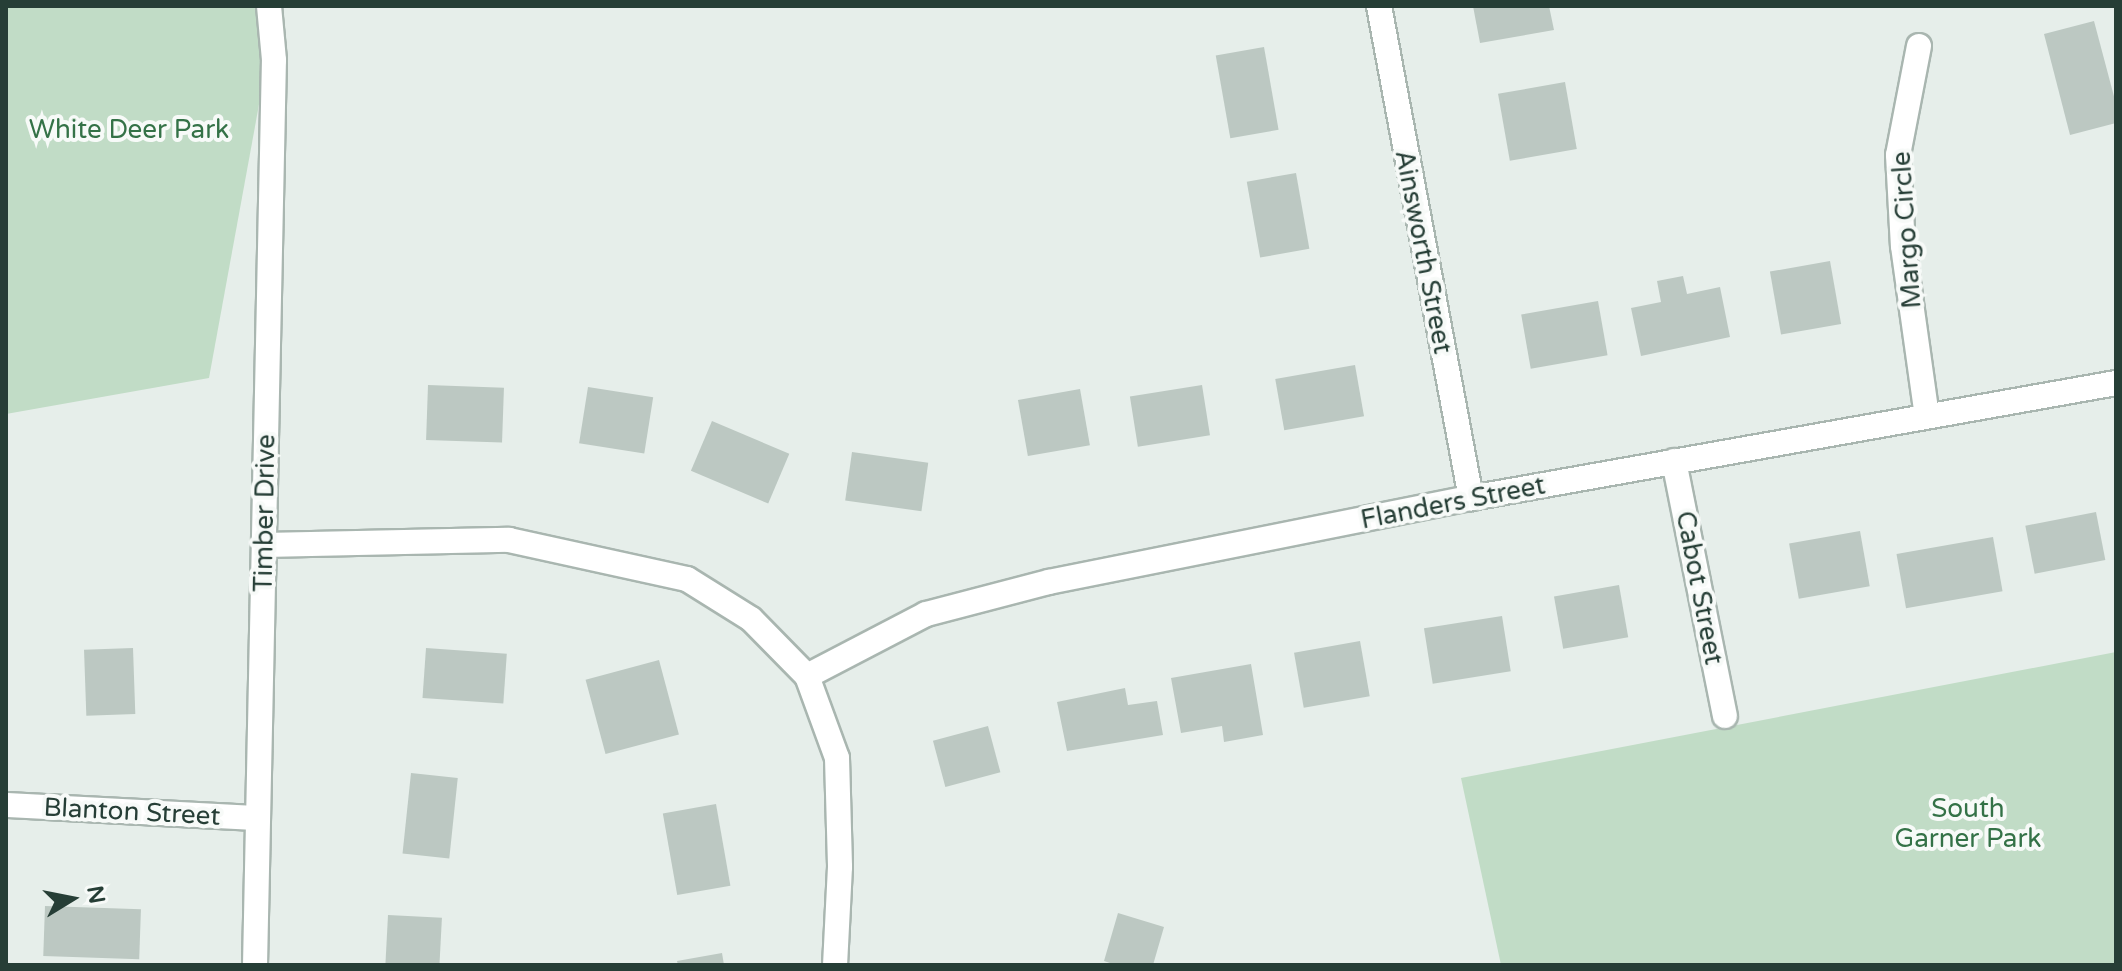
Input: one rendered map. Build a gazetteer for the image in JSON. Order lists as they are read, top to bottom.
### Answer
{
  "streets": {
    "street": [
      "Margo Circle",
      "Ainsworth Street",
      "Flanders Street",
      "Timber Drive",
      "Cabot Street",
      "Blanton Street"
    ]
  },
  "crossings": [
    ["Margo Circle", "Flanders Street"],
    ["Ainsworth Street", "Flanders Street"],
    ["Flanders Street", "Cabot Street"],
    ["Timber Drive", "Blanton Street"]
  ],
  "parks": ["White Deer Park", "South Garner Park"],
  "north": "right"
}
